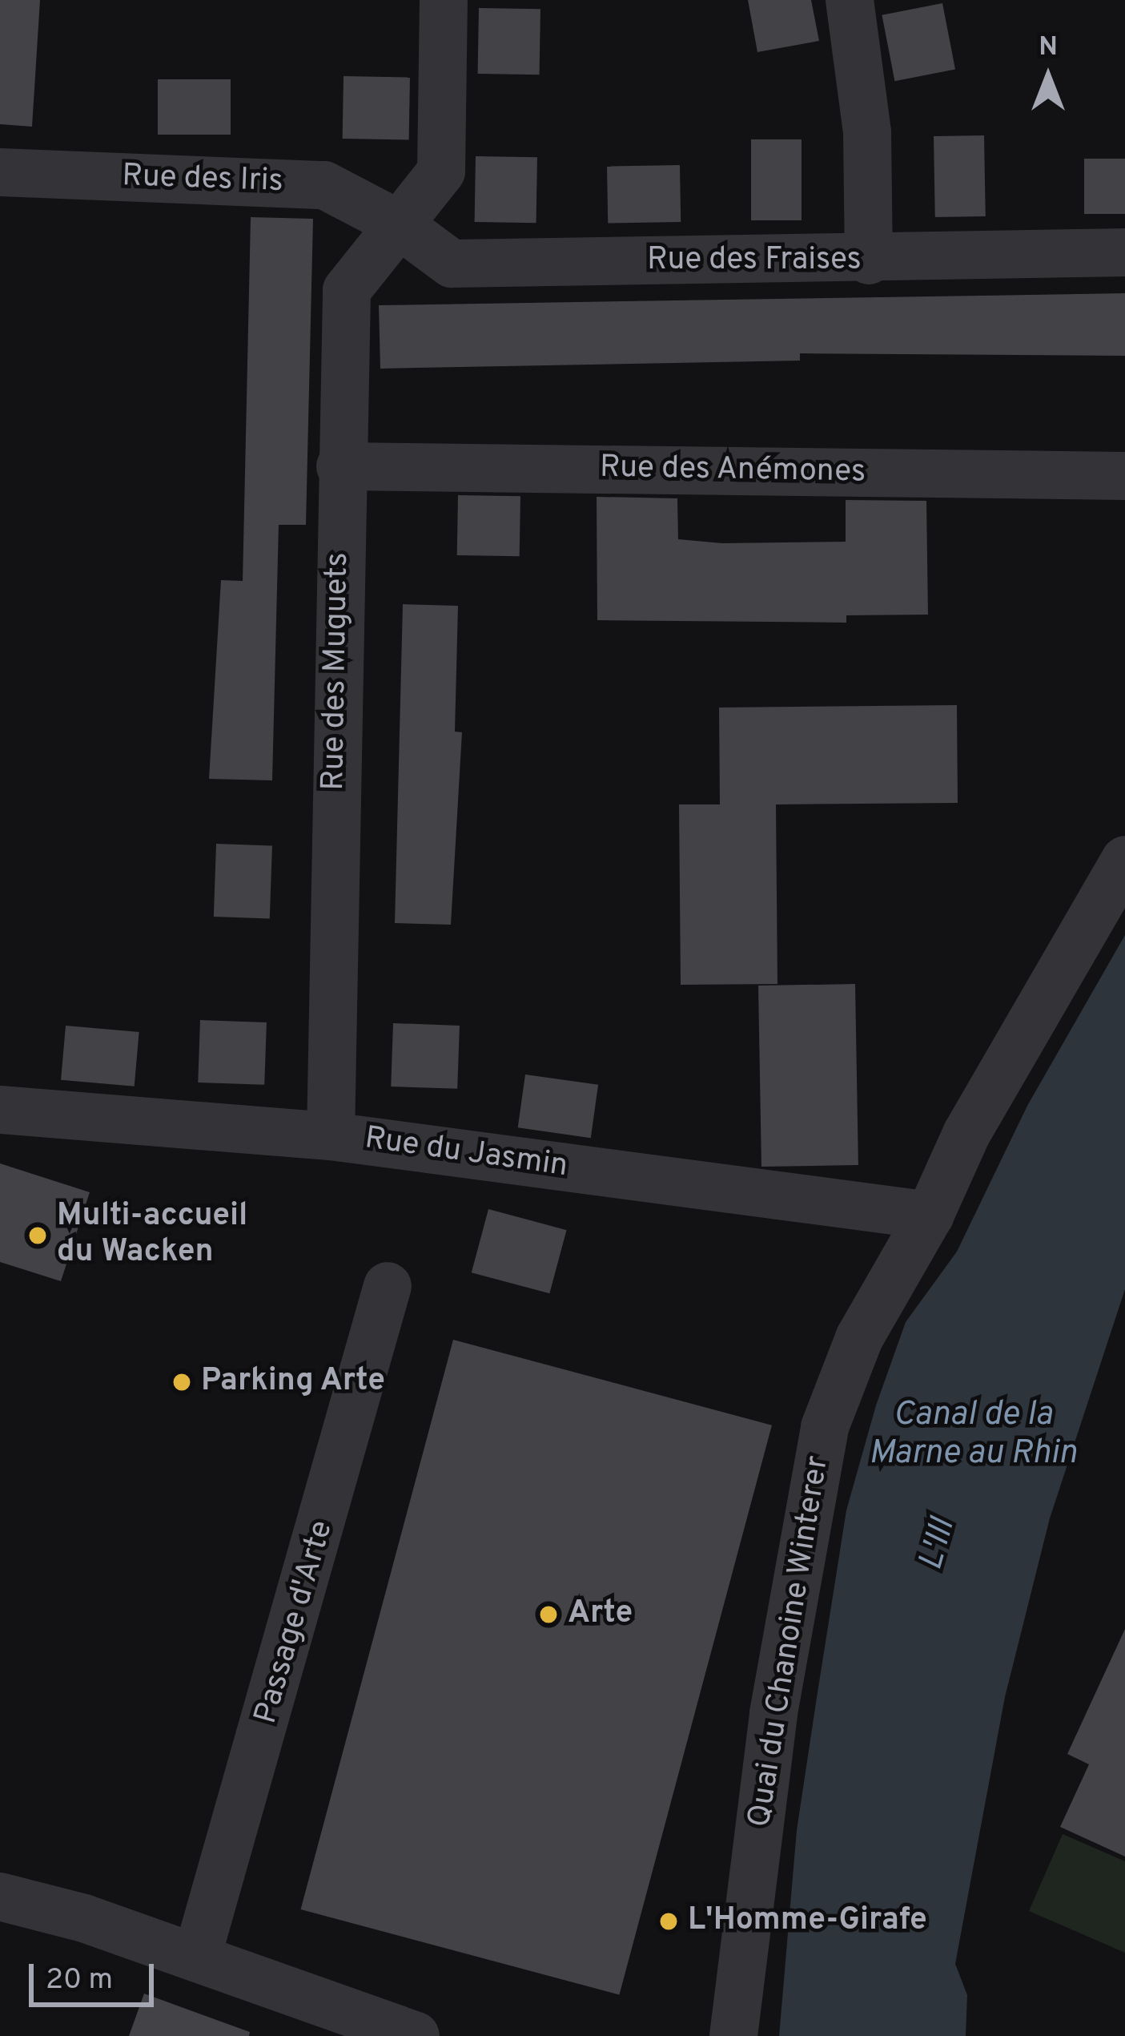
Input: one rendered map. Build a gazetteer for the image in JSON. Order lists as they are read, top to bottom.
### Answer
{
  "streets": {
    "street": [
      "Rue des Iris",
      "Rue des Fraises",
      "Rue des Anémones",
      "Rue des Muguets",
      "Rue du Jasmin",
      "Passage d'Arte",
      "Quai du Chanoine Winterer"
    ]
  },
  "crossings": [
    ["Rue des Iris", "Rue des Fraises"],
    ["Rue des Iris", "Rue des Muguets"],
    ["Rue des Fraises", "Rue des Muguets"],
    ["Rue des Anémones", "Rue des Muguets"],
    ["Rue des Muguets", "Rue du Jasmin"],
    ["Rue du Jasmin", "Quai du Chanoine Winterer"]
  ],
  "water": ["Canal de la Marne au Rhin", "L'Ill"],
  "places": [
    "Multi-accueil du Wacken",
    "Parking Arte",
    "Arte",
    "L'Homme-Girafe"
  ],
  "scale_bar": "20 m",
  "north": "top"
}
